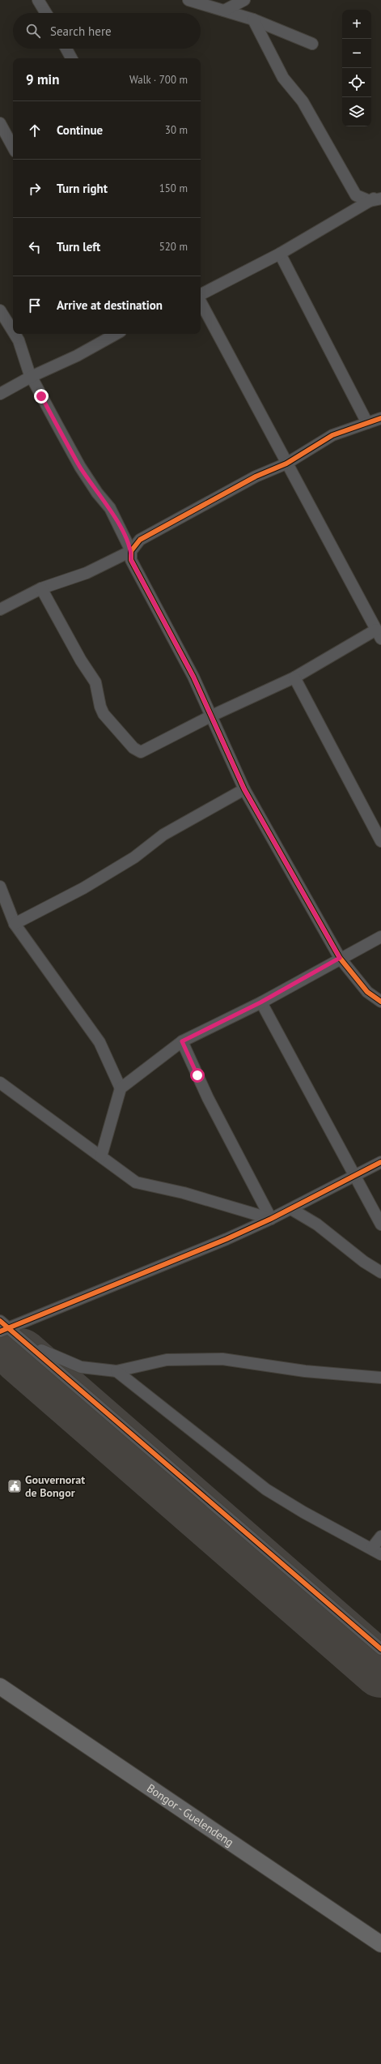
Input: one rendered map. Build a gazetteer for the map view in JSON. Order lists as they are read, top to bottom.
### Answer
{
  "streets": {
    "highway": ["Bongor - Guelendeng"]
  },
  "places": {
    "public building": ["Gouvernorat de Bongor"]
  },
  "page": {
    "map_buttons": ["+", "−"],
    "search": "Search here",
    "heading": ["9 min", "Walk · 700 m"],
    "list": [
      ["Continue", "30 m"],
      ["Turn right", "150 m"],
      ["Turn left", "520 m"],
      "Arrive at destination"
    ]
  }
}
